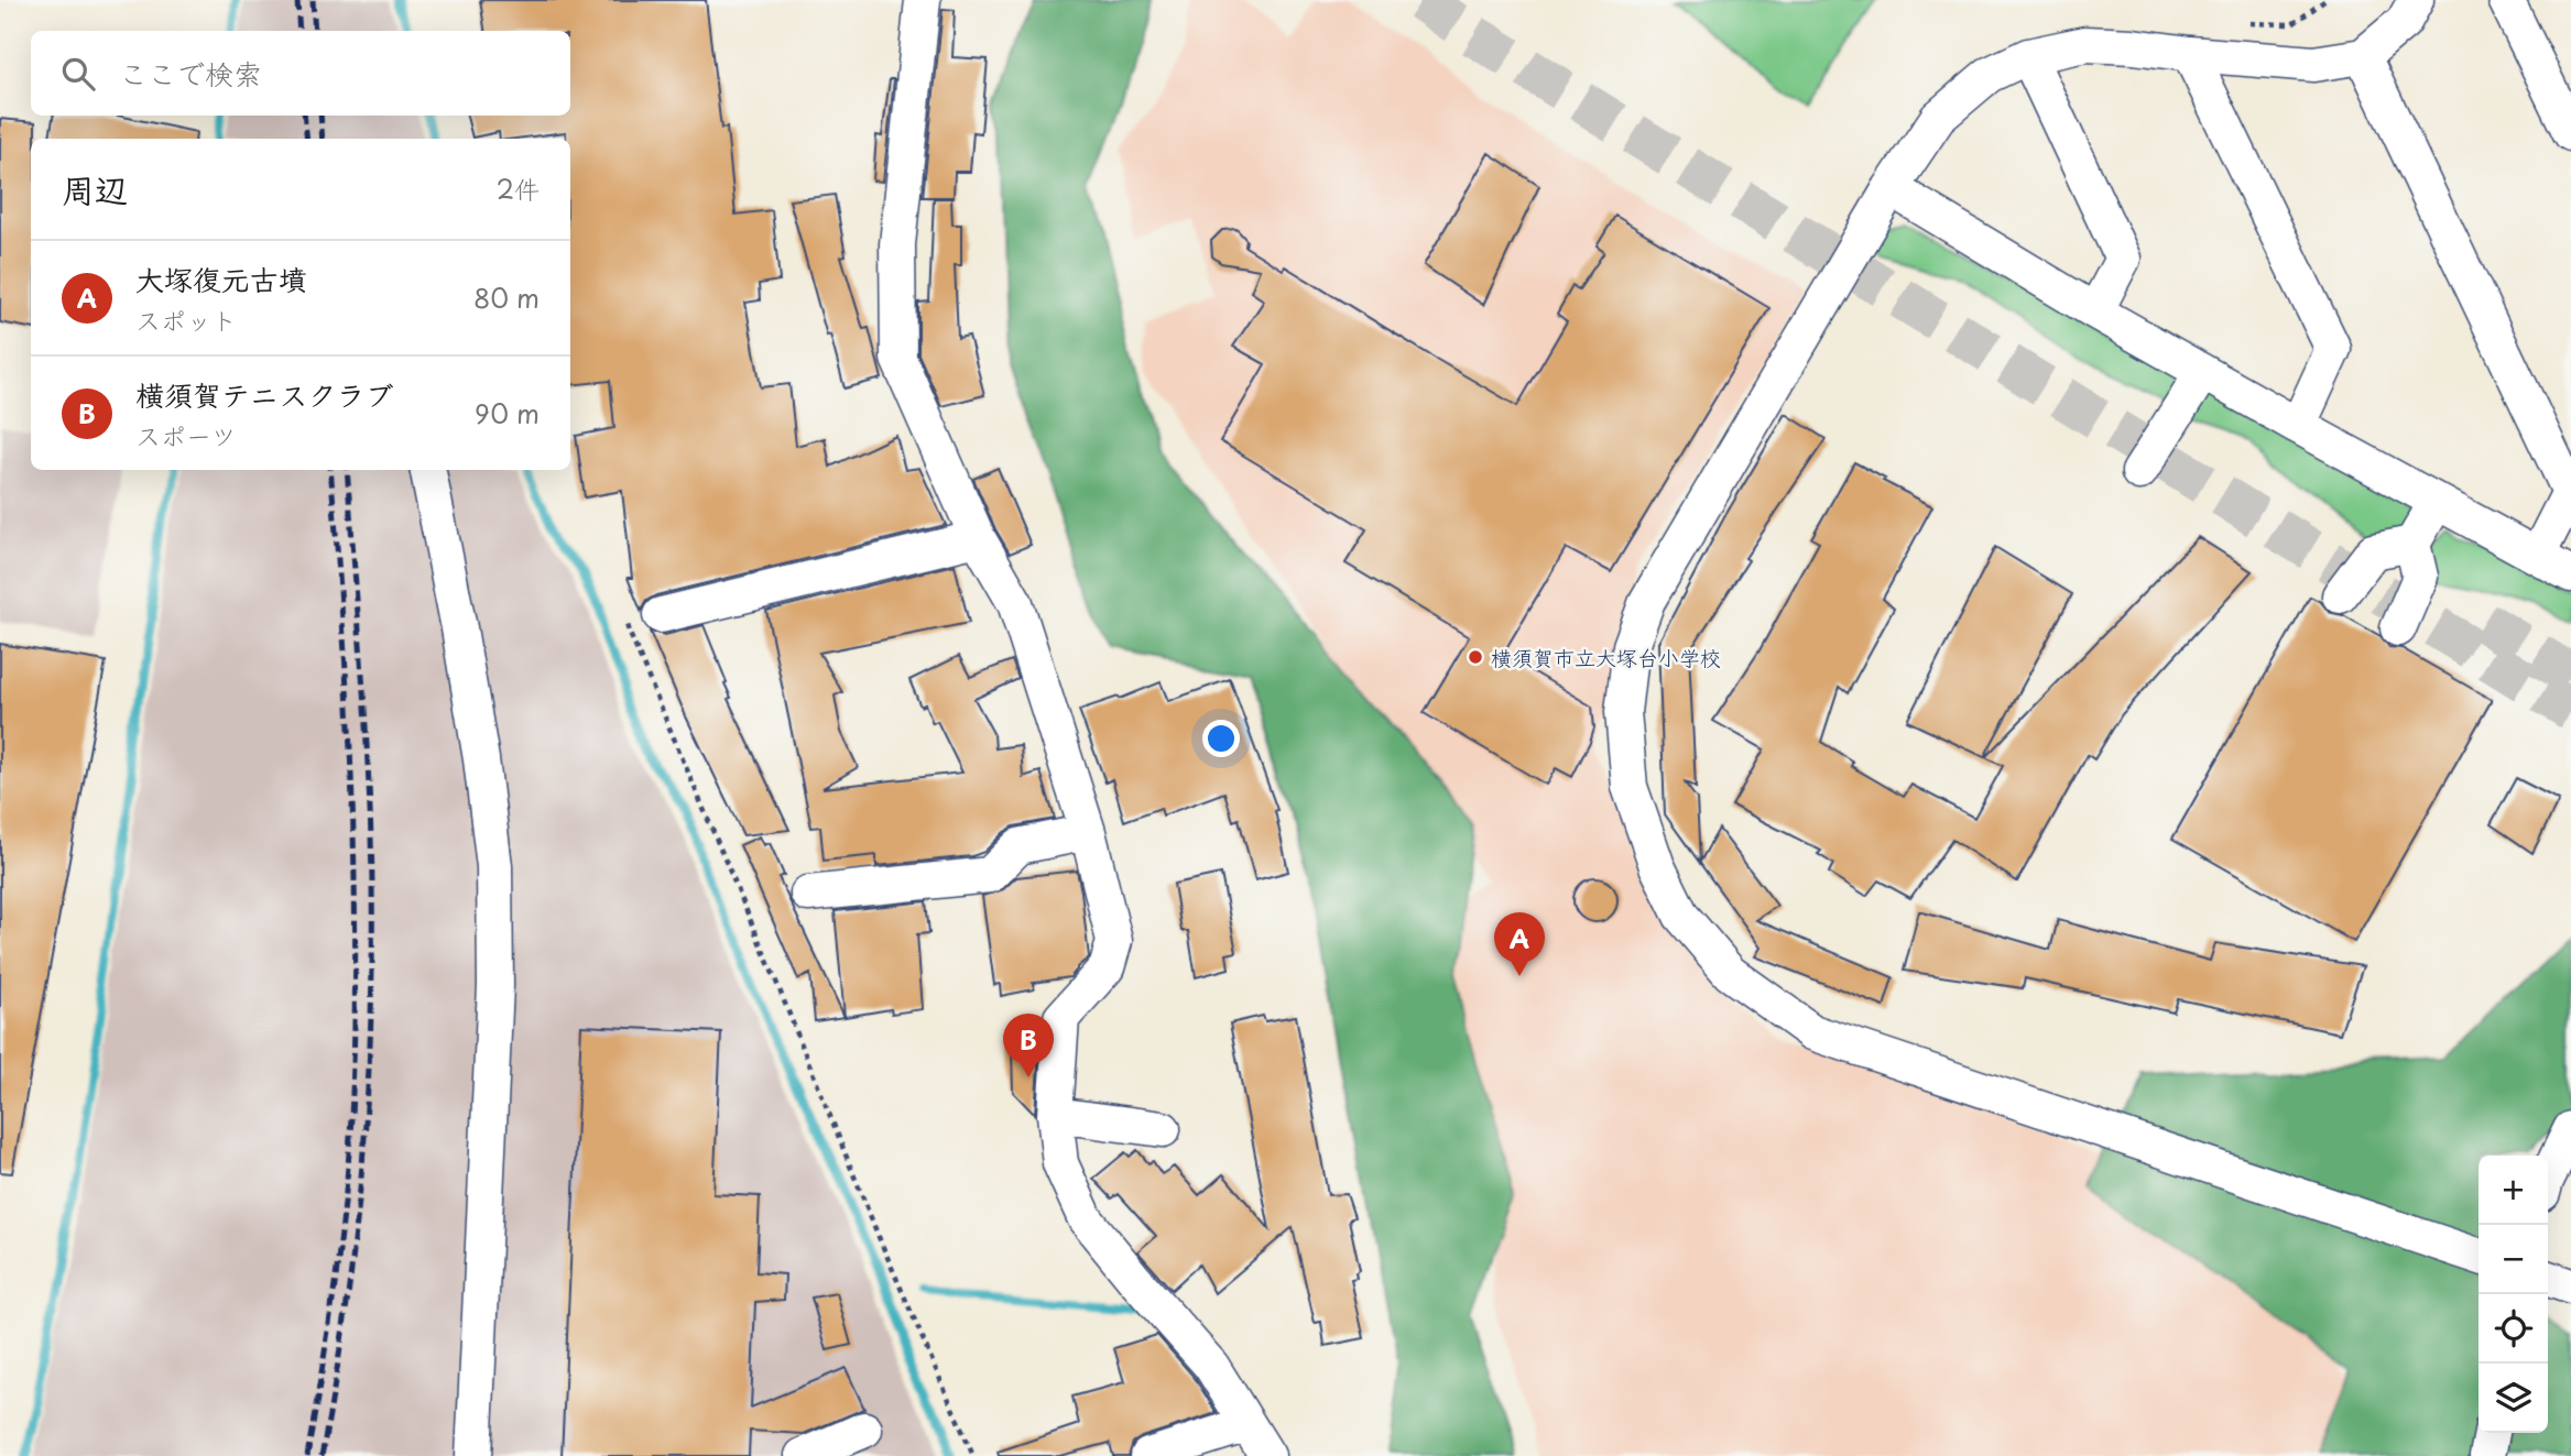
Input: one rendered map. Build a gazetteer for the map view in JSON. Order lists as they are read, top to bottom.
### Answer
{
  "places": ["横須賀市立大塚台小学校"],
  "page": {
    "search": "ここで検索",
    "heading": ["周辺", "2件"],
    "list": [
      {
        "mark": "A",
        "name": "大塚復元古墳",
        "note": "スポット",
        "value": "80 m"
      },
      {
        "mark": "B",
        "name": "横須賀テニスクラブ",
        "note": "スポーツ",
        "value": "90 m"
      }
    ],
    "pins": ["A", "B"],
    "map_buttons": ["+", "−"]
  }
}
